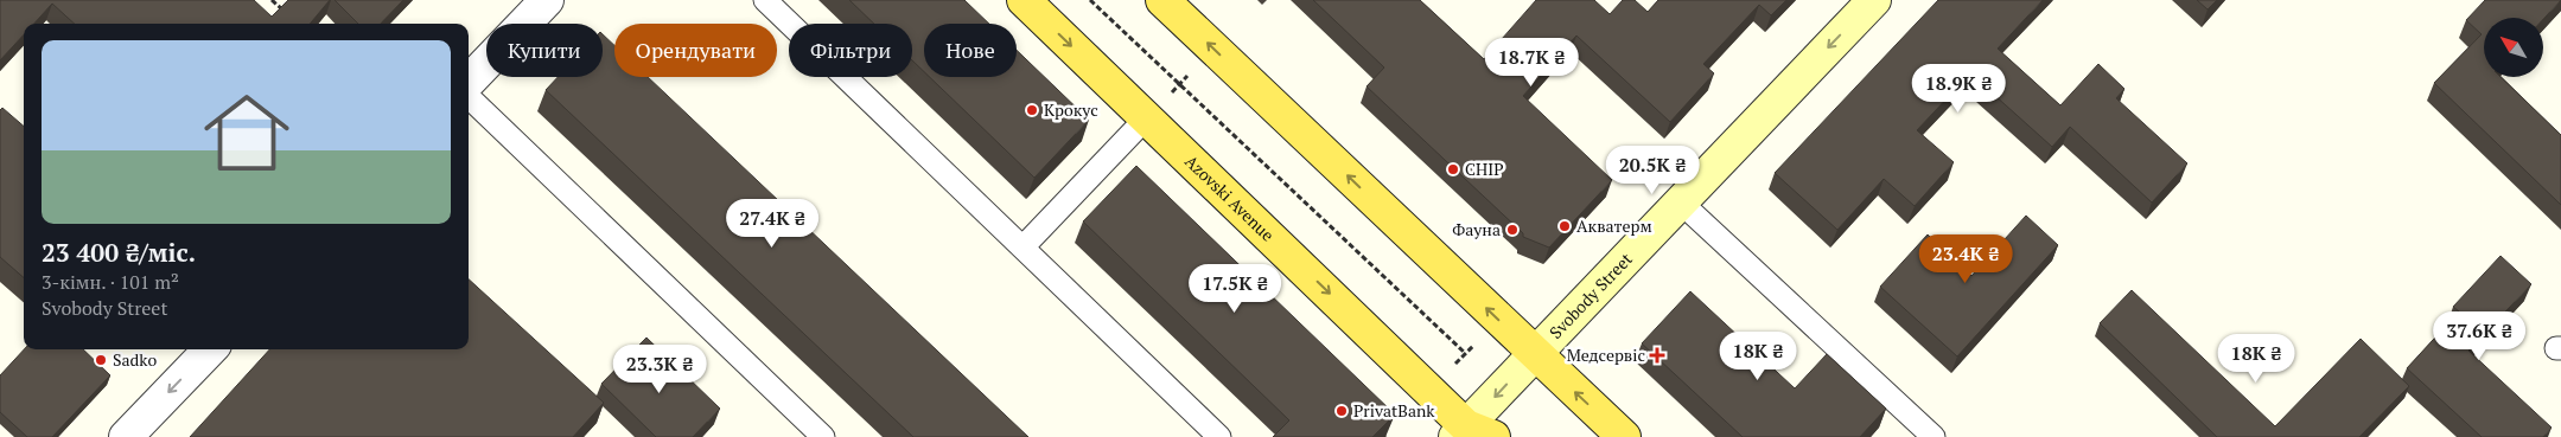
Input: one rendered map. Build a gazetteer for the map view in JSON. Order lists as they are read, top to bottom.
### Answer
{
  "streets": {
    "main road": ["Azovski Avenue", "Svobody Street"]
  },
  "crossings": [
    ["Azovski Avenue", "Svobody Street"]
  ],
  "one_way": ["Svobody Street"],
  "places": {
    "other": [
      "Крокус",
      "CHIP",
      "Акватерм",
      "Фауна",
      "Sadko",
      "PrivatBank"
    ],
    "health": ["Медсервіс"]
  },
  "north": "top left",
  "page": {
    "chip": [
      "Купити",
      "Орендувати",
      "Фільтри",
      "Нове"
    ],
    "list": [
      {
        "name": "23 400 ₴/міс.",
        "note": "3-кімн. · 101 m² · Svobody Street"
      }
    ],
    "price": [
      "18.7K ₴",
      "18.9K ₴",
      "20.5K ₴",
      "27.4K ₴",
      "23.4K ₴",
      "17.5K ₴",
      "37.6K ₴",
      "18K ₴",
      "18K ₴",
      "23.3K ₴"
    ]
  }
}
